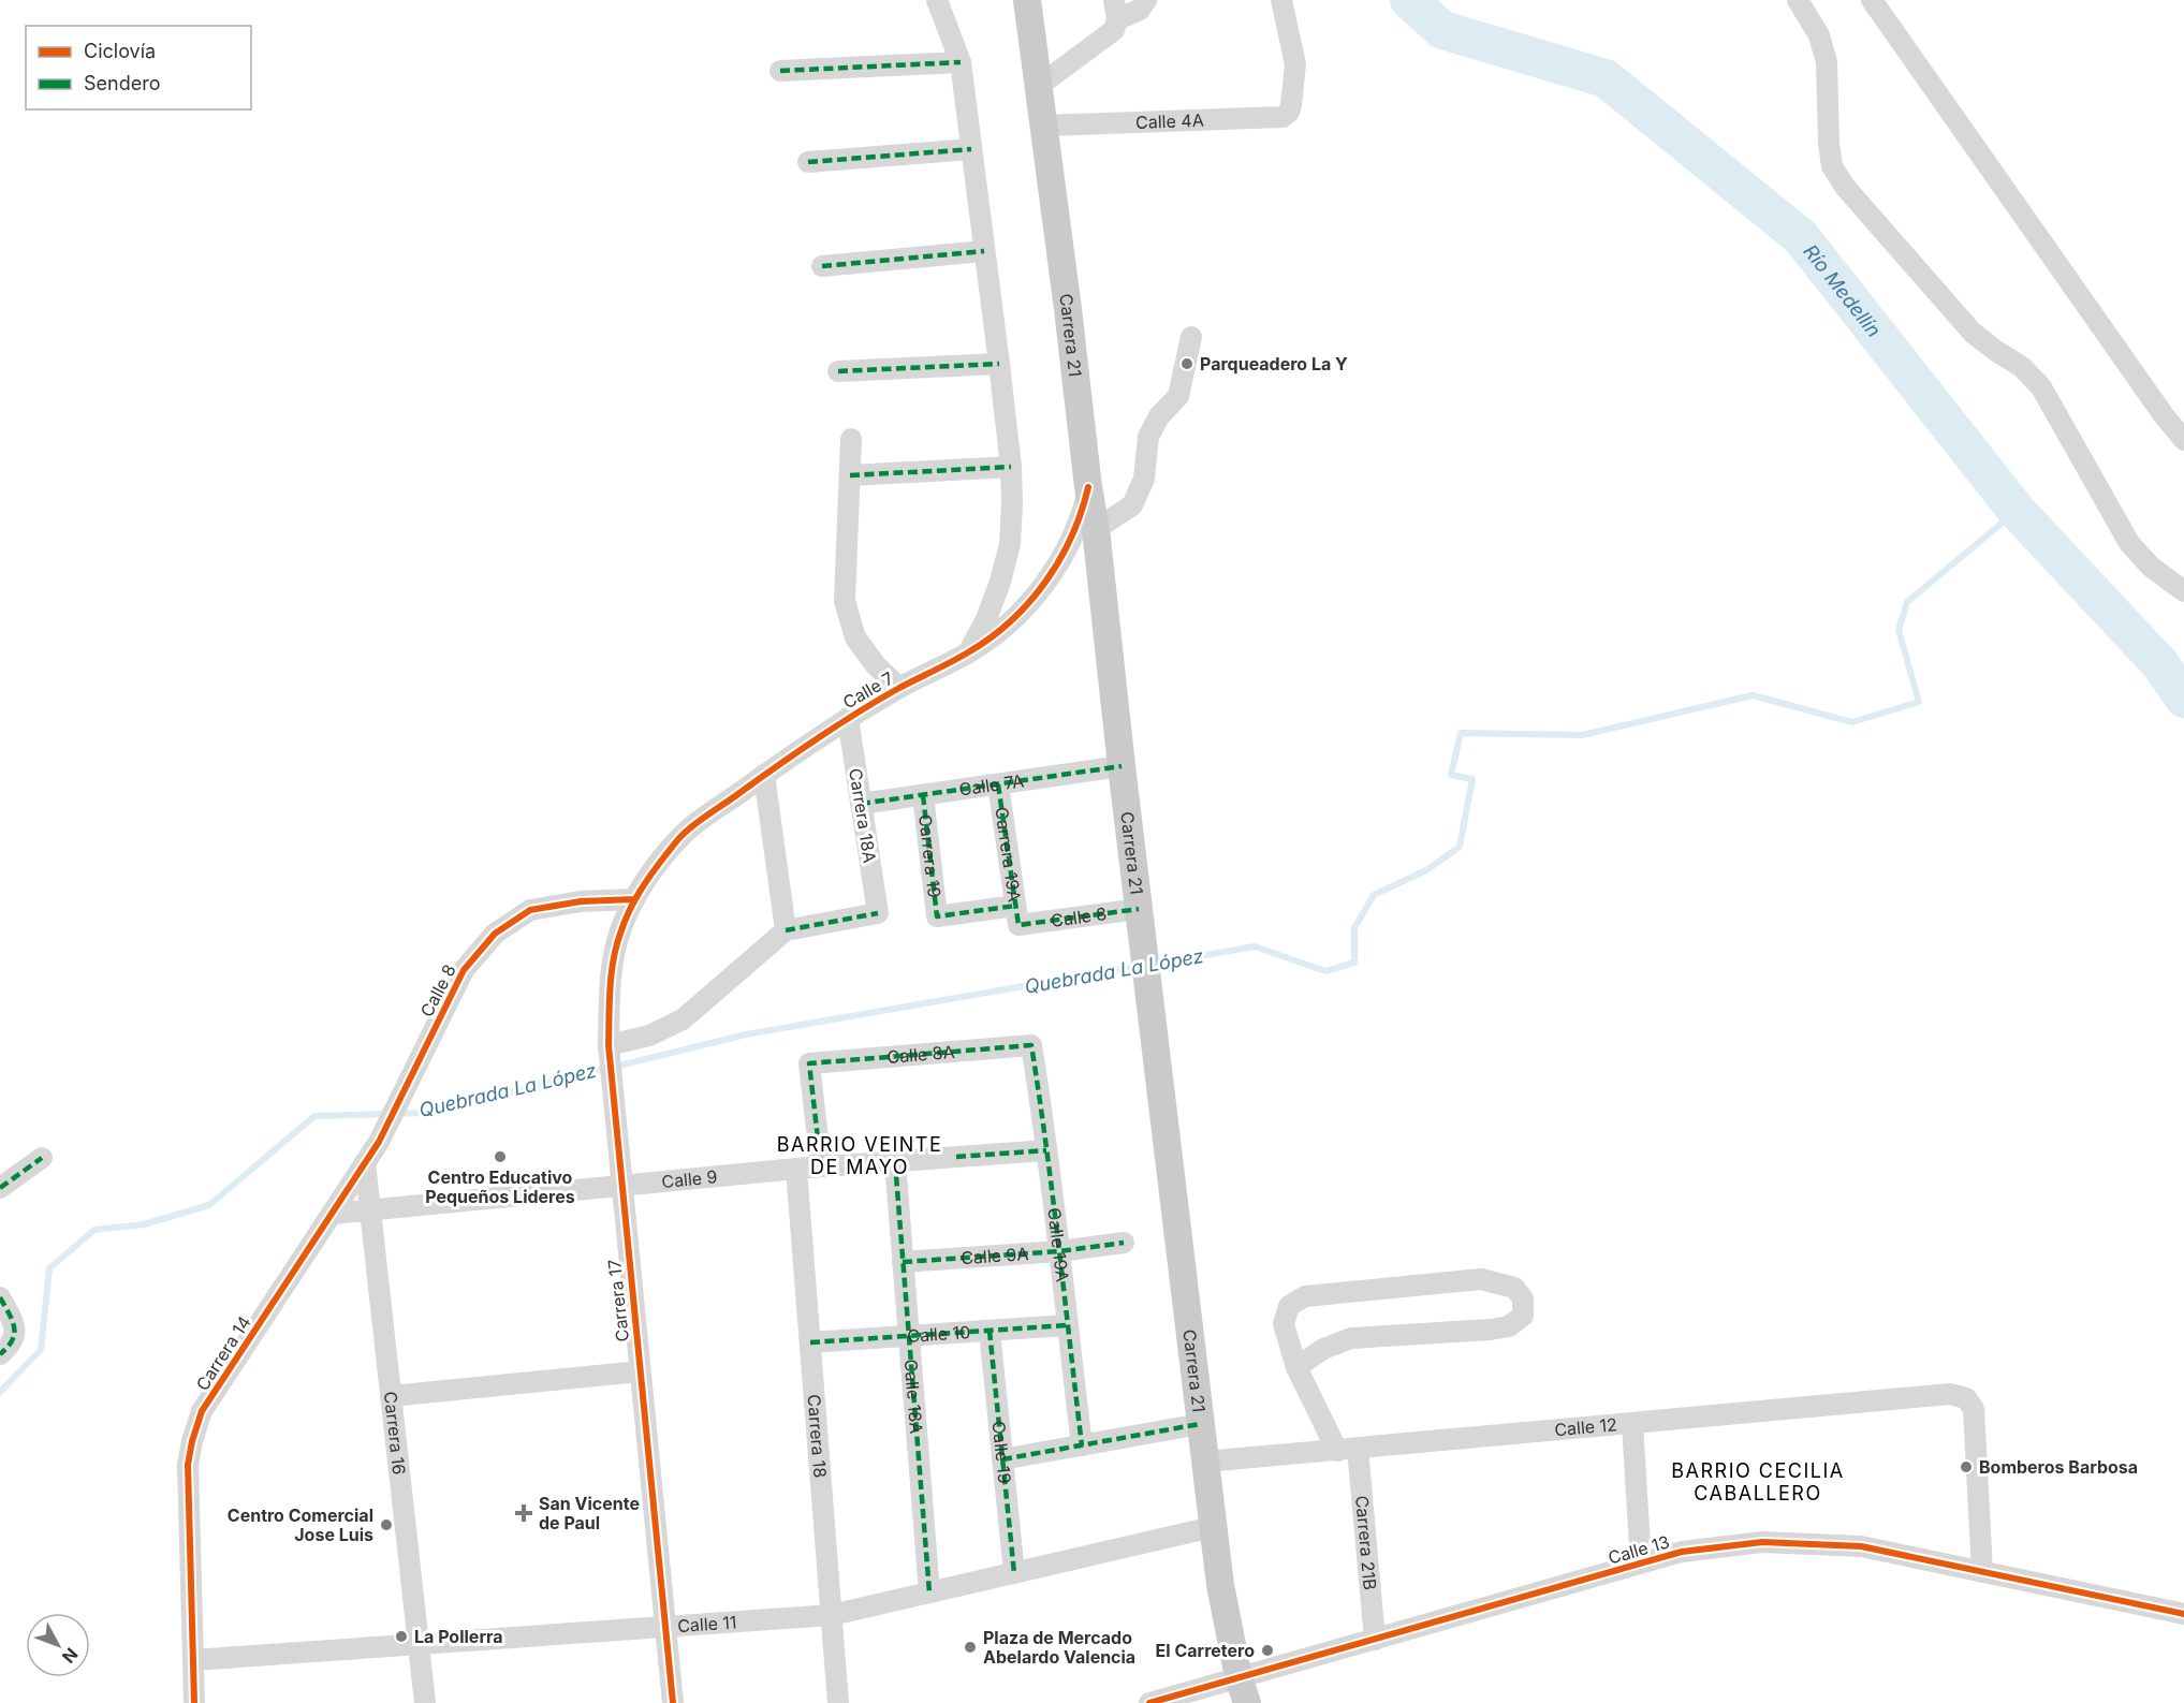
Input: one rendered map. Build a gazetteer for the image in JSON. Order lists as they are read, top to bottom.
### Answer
{
  "streets": {
    "main road": ["Carrera 21"],
    "street": [
      "Calle 4A",
      "Calle 7",
      "Calle 7A",
      "Carrera 18A",
      "Carrera 19A",
      "Carrera 19",
      "Calle 8",
      "Calle 8A",
      "Calle 9",
      "Calle 19A",
      "Calle 9A",
      "Carrera 17",
      "Calle 10",
      "Carrera 14",
      "Calle 18A",
      "Calle 12",
      "Carrera 16",
      "Carrera 18",
      "Calle 19",
      "Carrera 21B",
      "Calle 13",
      "Calle 11"
    ]
  },
  "crossings": [
    ["Calle 4A", "Carrera 21"],
    ["Carrera 21", "Calle 7"],
    ["Carrera 21", "Calle 7A"],
    ["Carrera 21", "Calle 8"],
    ["Carrera 21", "Calle 12"],
    ["Carrera 21", "Calle 13"],
    ["Carrera 21", "Calle 11"],
    ["Calle 7", "Carrera 18A"],
    ["Calle 7", "Calle 8"],
    ["Calle 7", "Carrera 17"],
    ["Calle 7A", "Carrera 18A"],
    ["Calle 7A", "Carrera 19A"],
    ["Calle 7A", "Carrera 19"],
    ["Carrera 19A", "Calle 8"],
    ["Carrera 19", "Calle 8"],
    ["Calle 8", "Carrera 17"],
    ["Calle 8", "Carrera 14"],
    ["Calle 8", "Carrera 16"],
    ["Calle 8A", "Calle 9"],
    ["Calle 8A", "Calle 19A"],
    ["Calle 9", "Calle 19A"],
    ["Calle 9", "Carrera 17"],
    ["Calle 9", "Carrera 14"],
    ["Calle 9", "Calle 18A"],
    ["Calle 9", "Carrera 16"],
    ["Calle 9", "Carrera 18"],
    ["Calle 19A", "Calle 9A"],
    ["Calle 19A", "Calle 10"],
    ["Calle 9A", "Calle 18A"],
    ["Carrera 17", "Calle 11"],
    ["Calle 10", "Calle 18A"],
    ["Calle 10", "Carrera 18"],
    ["Calle 10", "Calle 19"],
    ["Carrera 14", "Carrera 16"],
    ["Carrera 14", "Calle 11"],
    ["Calle 18A", "Calle 11"],
    ["Calle 12", "Carrera 21B"],
    ["Calle 12", "Calle 13"],
    ["Carrera 16", "Calle 11"],
    ["Carrera 18", "Calle 11"],
    ["Calle 19", "Calle 11"],
    ["Carrera 21B", "Calle 13"]
  ],
  "districts": ["BARRIO VEINTE DE MAYO", "BARRIO CECILIA CABALLERO"],
  "water": ["Río Medellín", "Quebrada La López"],
  "places": {
    "other": [
      "Parqueadero La Y",
      "Centro Educativo Pequeños Lideres",
      "Bomberos Barbosa",
      "Centro Comercial Jose Luis",
      "La Pollerra",
      "Plaza de Mercado Abelardo Valencia",
      "El Carretero"
    ],
    "health": ["San Vicente de Paul"]
  },
  "legend": ["Ciclovía", "Sendero"],
  "north": "bottom right"
}
